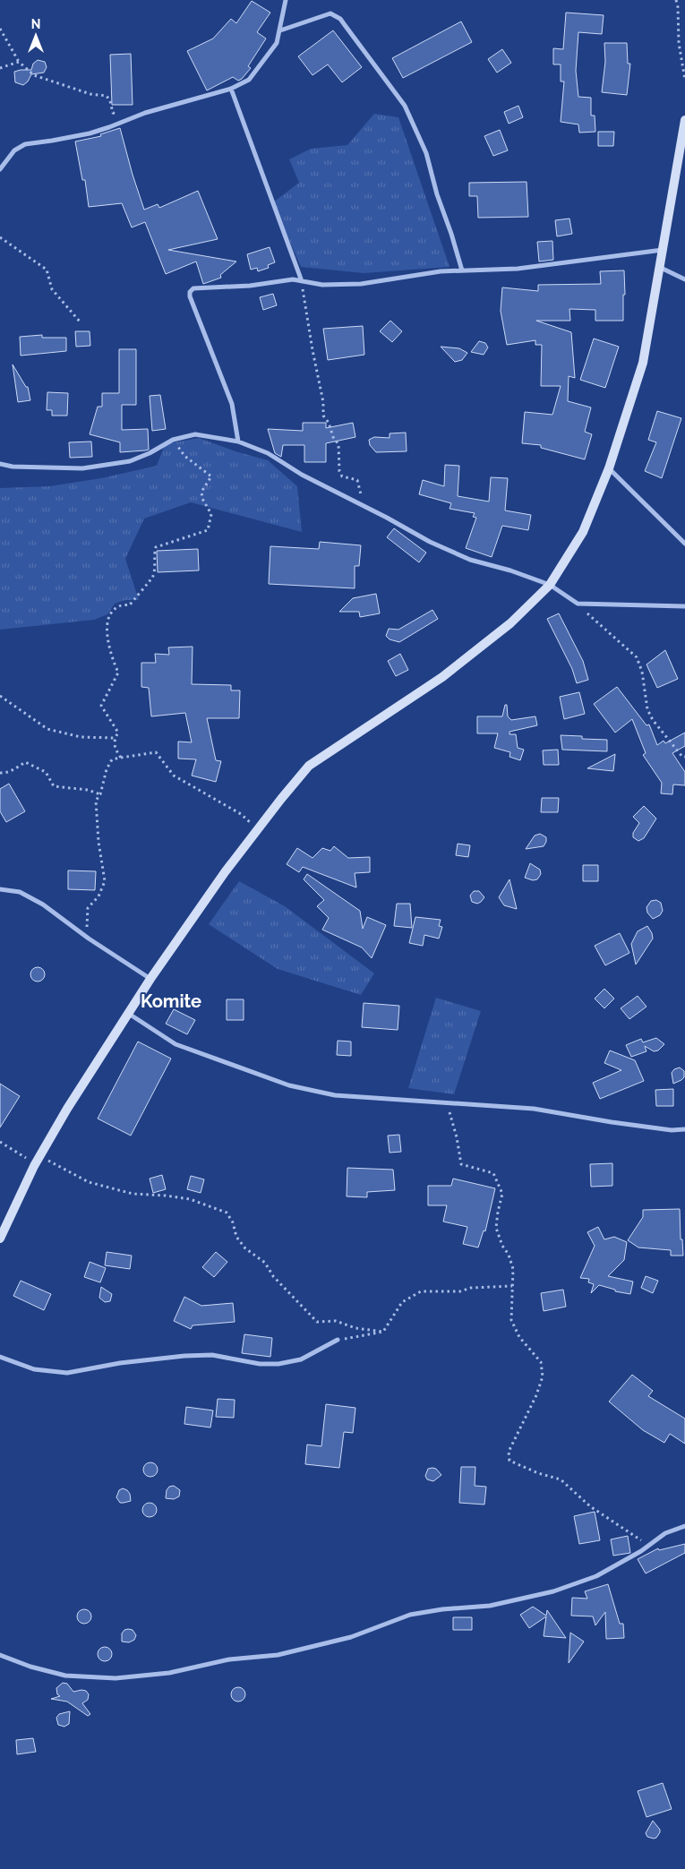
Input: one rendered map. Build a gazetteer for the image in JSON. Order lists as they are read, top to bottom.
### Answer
{
  "districts": ["Komite"],
  "north": "top"
}
